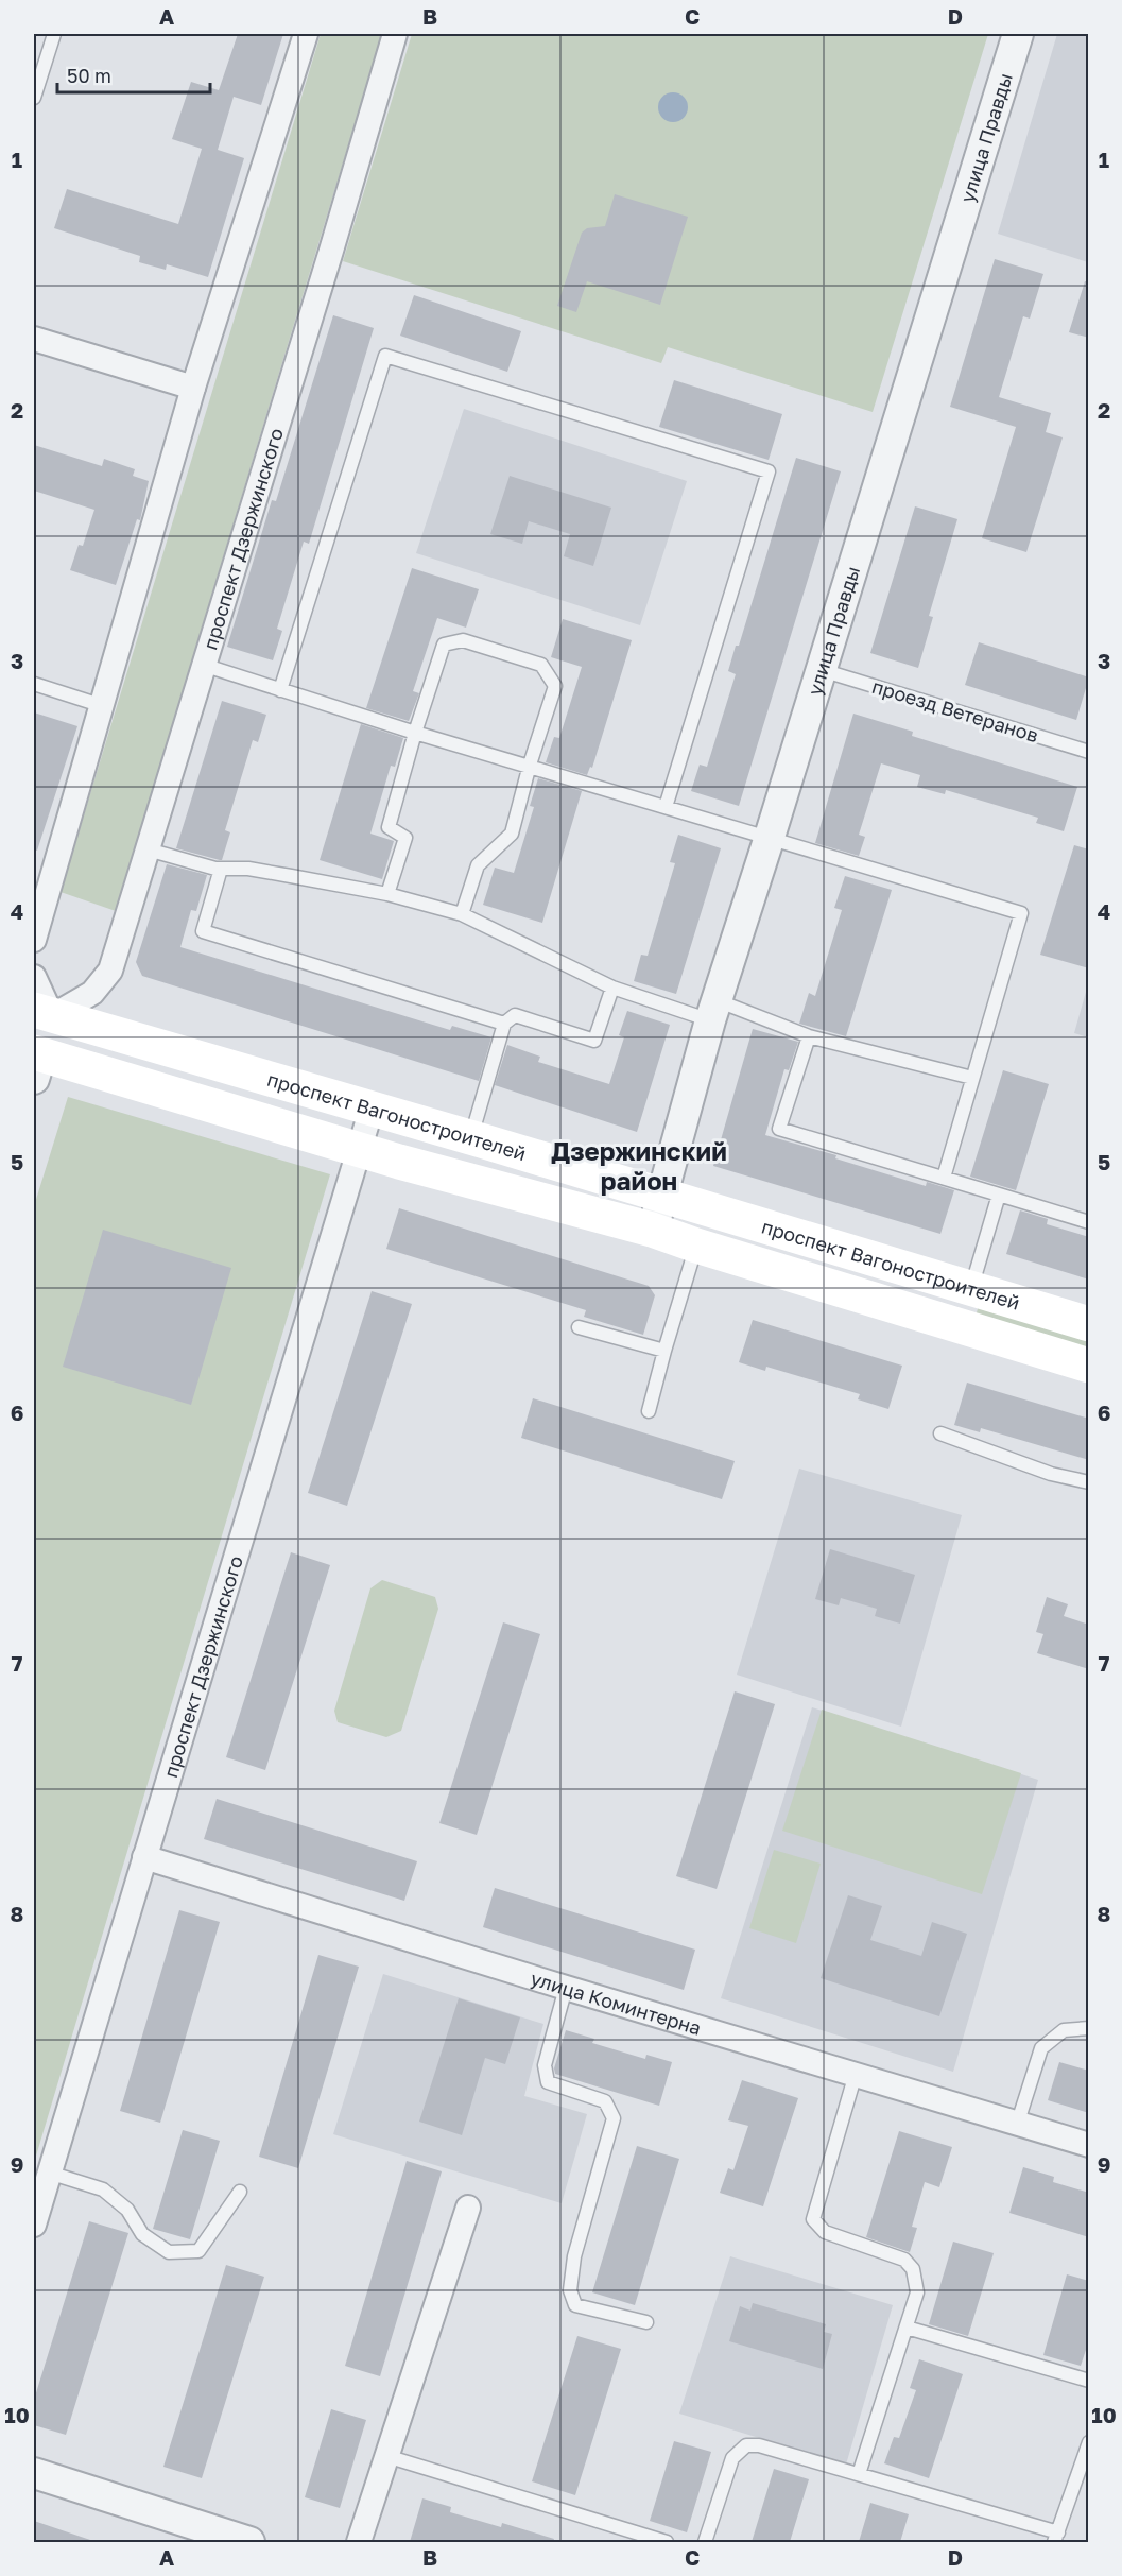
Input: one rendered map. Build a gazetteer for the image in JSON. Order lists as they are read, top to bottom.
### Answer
{
  "streets": {
    "main road": ["проспект Вагоностроителей"],
    "street": ["улица Правды", "проспект Дзержинского", "улица Коминтерна"],
    "lane": ["проезд Ветеранов"]
  },
  "crossings": [
    ["улица Правды", "проезд Ветеранов"],
    ["улица Правды", "проспект Вагоностроителей"],
    ["проспект Дзержинского", "проспект Вагоностроителей"],
    ["проспект Дзержинского", "улица Коминтерна"]
  ],
  "districts": ["Дзержинский район"],
  "scale_bar": "50 m",
  "grid": {
    "columns": [
      "A",
      "B",
      "C",
      "D"
    ],
    "rows": [
      "1",
      "2",
      "3",
      "4",
      "5",
      "6",
      "7",
      "8",
      "9",
      "10"
    ]
  }
}
